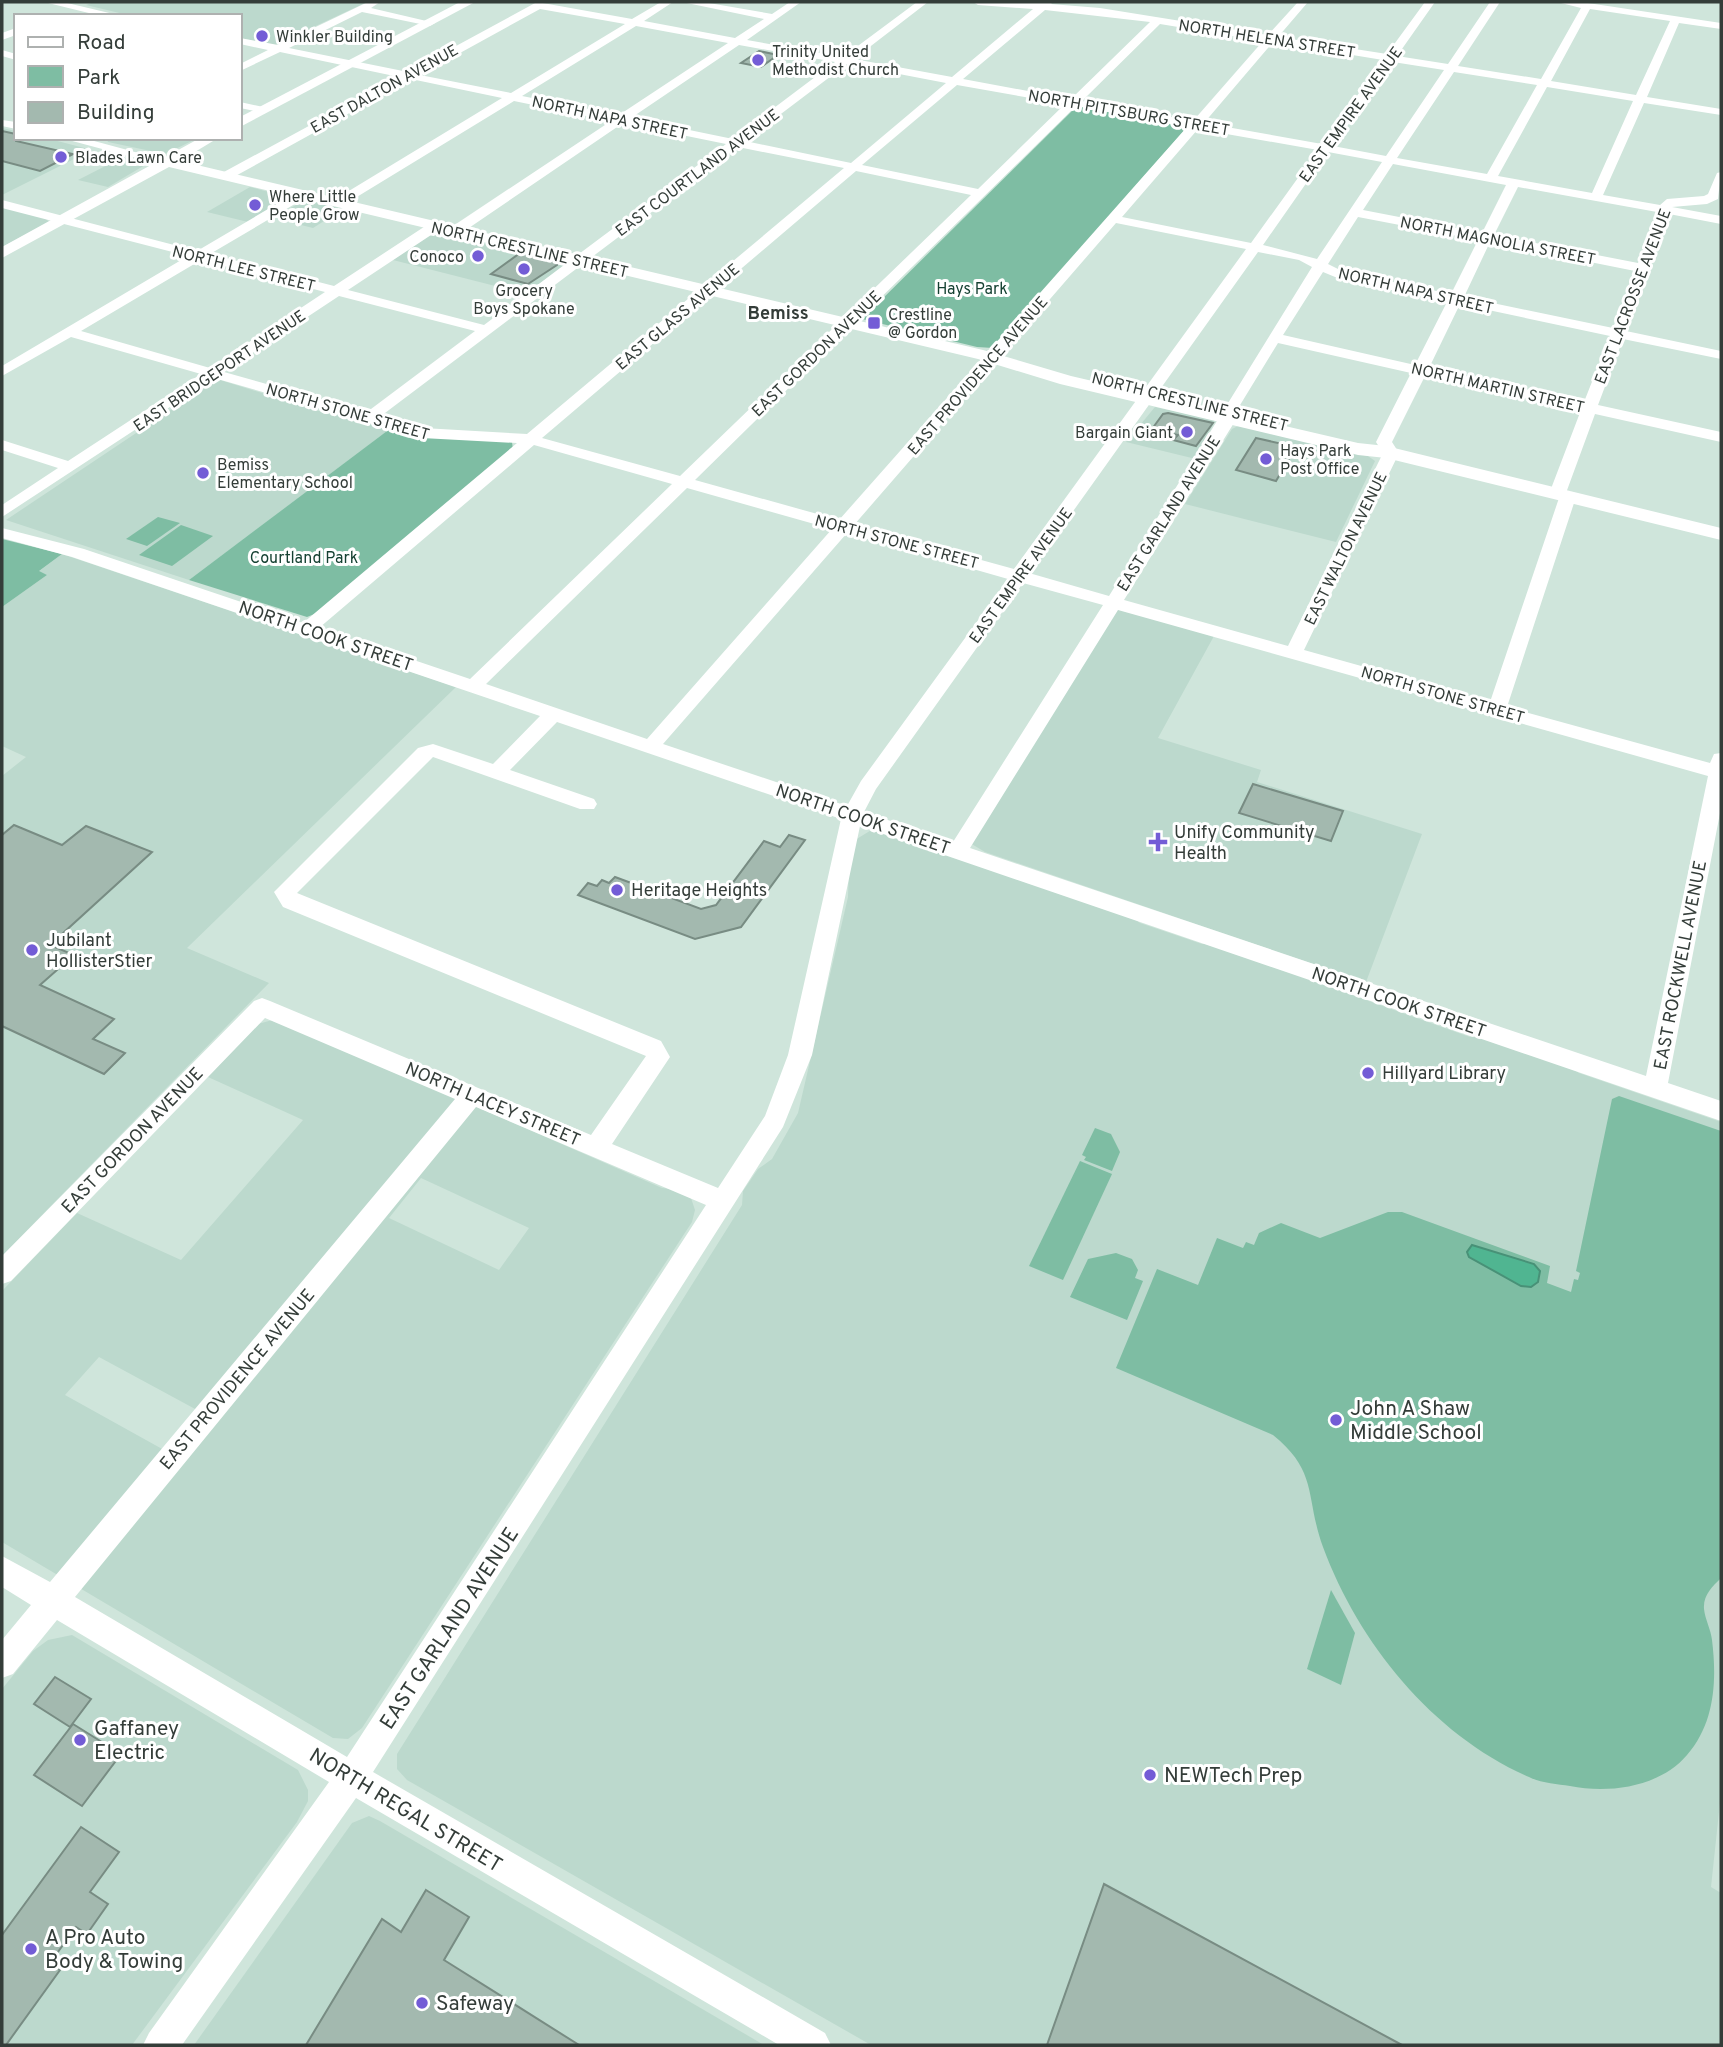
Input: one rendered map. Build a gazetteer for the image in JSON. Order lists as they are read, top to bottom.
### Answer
{
  "streets": {
    "main road": ["NORTH CRESTLINE STREET"],
    "street": [
      "NORTH HELENA STREET",
      "EAST DALTON AVENUE",
      "NORTH PITTSBURG STREET",
      "EAST EMPIRE AVENUE",
      "NORTH NAPA STREET",
      "EAST COURTLAND AVENUE",
      "NORTH MAGNOLIA STREET",
      "NORTH LEE STREET",
      "EAST LACROSSE AVENUE",
      "EAST GLASS AVENUE",
      "EAST GORDON AVENUE",
      "EAST BRIDGEPORT AVENUE",
      "EAST PROVIDENCE AVENUE",
      "NORTH MARTIN STREET",
      "NORTH STONE STREET",
      "EAST GARLAND AVENUE",
      "EAST WALTON AVENUE",
      "NORTH COOK STREET",
      "EAST ROCKWELL AVENUE",
      "NORTH LACEY STREET",
      "NORTH REGAL STREET"
    ]
  },
  "crossings": [
    ["NORTH HELENA STREET", "EAST EMPIRE AVENUE"],
    ["NORTH HELENA STREET", "EAST GLASS AVENUE"],
    ["NORTH HELENA STREET", "EAST GORDON AVENUE"],
    ["NORTH HELENA STREET", "EAST PROVIDENCE AVENUE"],
    ["NORTH HELENA STREET", "EAST GARLAND AVENUE"],
    ["EAST DALTON AVENUE", "NORTH PITTSBURG STREET"],
    ["EAST DALTON AVENUE", "NORTH NAPA STREET"],
    ["EAST DALTON AVENUE", "NORTH CRESTLINE STREET"],
    ["NORTH PITTSBURG STREET", "EAST EMPIRE AVENUE"],
    ["NORTH PITTSBURG STREET", "EAST COURTLAND AVENUE"],
    ["NORTH PITTSBURG STREET", "EAST LACROSSE AVENUE"],
    ["NORTH PITTSBURG STREET", "EAST GLASS AVENUE"],
    ["NORTH PITTSBURG STREET", "EAST GORDON AVENUE"],
    ["NORTH PITTSBURG STREET", "EAST PROVIDENCE AVENUE"],
    ["NORTH PITTSBURG STREET", "EAST GARLAND AVENUE"],
    ["NORTH PITTSBURG STREET", "EAST WALTON AVENUE"],
    ["EAST EMPIRE AVENUE", "NORTH NAPA STREET"],
    ["EAST EMPIRE AVENUE", "NORTH CRESTLINE STREET"],
    ["EAST EMPIRE AVENUE", "NORTH STONE STREET"],
    ["EAST EMPIRE AVENUE", "EAST GARLAND AVENUE"],
    ["EAST EMPIRE AVENUE", "NORTH COOK STREET"],
    ["EAST EMPIRE AVENUE", "NORTH LACEY STREET"],
    ["NORTH NAPA STREET", "EAST COURTLAND AVENUE"],
    ["NORTH NAPA STREET", "EAST LACROSSE AVENUE"],
    ["NORTH NAPA STREET", "EAST GLASS AVENUE"],
    ["NORTH NAPA STREET", "EAST GORDON AVENUE"],
    ["NORTH NAPA STREET", "EAST PROVIDENCE AVENUE"],
    ["NORTH NAPA STREET", "EAST GARLAND AVENUE"],
    ["NORTH NAPA STREET", "EAST WALTON AVENUE"],
    ["EAST COURTLAND AVENUE", "NORTH CRESTLINE STREET"],
    ["EAST COURTLAND AVENUE", "NORTH LEE STREET"],
    ["EAST COURTLAND AVENUE", "NORTH STONE STREET"],
    ["NORTH MAGNOLIA STREET", "EAST LACROSSE AVENUE"],
    ["NORTH MAGNOLIA STREET", "EAST GARLAND AVENUE"],
    ["NORTH MAGNOLIA STREET", "EAST WALTON AVENUE"],
    ["NORTH CRESTLINE STREET", "EAST LACROSSE AVENUE"],
    ["NORTH CRESTLINE STREET", "EAST GLASS AVENUE"],
    ["NORTH CRESTLINE STREET", "EAST GORDON AVENUE"],
    ["NORTH CRESTLINE STREET", "EAST BRIDGEPORT AVENUE"],
    ["NORTH CRESTLINE STREET", "EAST PROVIDENCE AVENUE"],
    ["NORTH CRESTLINE STREET", "EAST GARLAND AVENUE"],
    ["NORTH CRESTLINE STREET", "EAST WALTON AVENUE"],
    ["NORTH LEE STREET", "EAST BRIDGEPORT AVENUE"],
    ["EAST LACROSSE AVENUE", "NORTH MARTIN STREET"],
    ["EAST LACROSSE AVENUE", "NORTH STONE STREET"],
    ["EAST GLASS AVENUE", "NORTH STONE STREET"],
    ["EAST GLASS AVENUE", "NORTH COOK STREET"],
    ["EAST GORDON AVENUE", "NORTH STONE STREET"],
    ["EAST GORDON AVENUE", "NORTH COOK STREET"],
    ["EAST GORDON AVENUE", "NORTH LACEY STREET"],
    ["EAST BRIDGEPORT AVENUE", "NORTH STONE STREET"],
    ["EAST PROVIDENCE AVENUE", "NORTH STONE STREET"],
    ["EAST PROVIDENCE AVENUE", "NORTH COOK STREET"],
    ["EAST PROVIDENCE AVENUE", "NORTH LACEY STREET"],
    ["EAST PROVIDENCE AVENUE", "NORTH REGAL STREET"],
    ["NORTH MARTIN STREET", "EAST GARLAND AVENUE"],
    ["NORTH MARTIN STREET", "EAST WALTON AVENUE"],
    ["NORTH STONE STREET", "EAST GARLAND AVENUE"],
    ["NORTH STONE STREET", "EAST WALTON AVENUE"],
    ["NORTH STONE STREET", "EAST ROCKWELL AVENUE"],
    ["EAST GARLAND AVENUE", "NORTH COOK STREET"],
    ["EAST GARLAND AVENUE", "NORTH LACEY STREET"],
    ["EAST GARLAND AVENUE", "NORTH REGAL STREET"],
    ["NORTH COOK STREET", "EAST ROCKWELL AVENUE"]
  ],
  "districts": ["Bemiss"],
  "parks": ["Hays Park", "Courtland Park"],
  "places": {
    "other": [
      "Winkler Building",
      "Trinity United Methodist Church",
      "Blades Lawn Care",
      "Where Little People Grow",
      "Conoco",
      "Grocery Boys Spokane",
      "Bargain Giant",
      "Hays Park Post Office",
      "Bemiss Elementary School",
      "Heritage Heights",
      "Jubilant HollisterStier",
      "Hillyard Library",
      "John A Shaw Middle School",
      "Gaffaney Electric",
      "NEWTech Prep",
      "A Pro Auto Body & Towing",
      "Safeway"
    ],
    "transit": ["Crestline @ Gordon"],
    "health": ["Unify Community Health"]
  },
  "legend": ["Road", "Park", "Building"]
}
